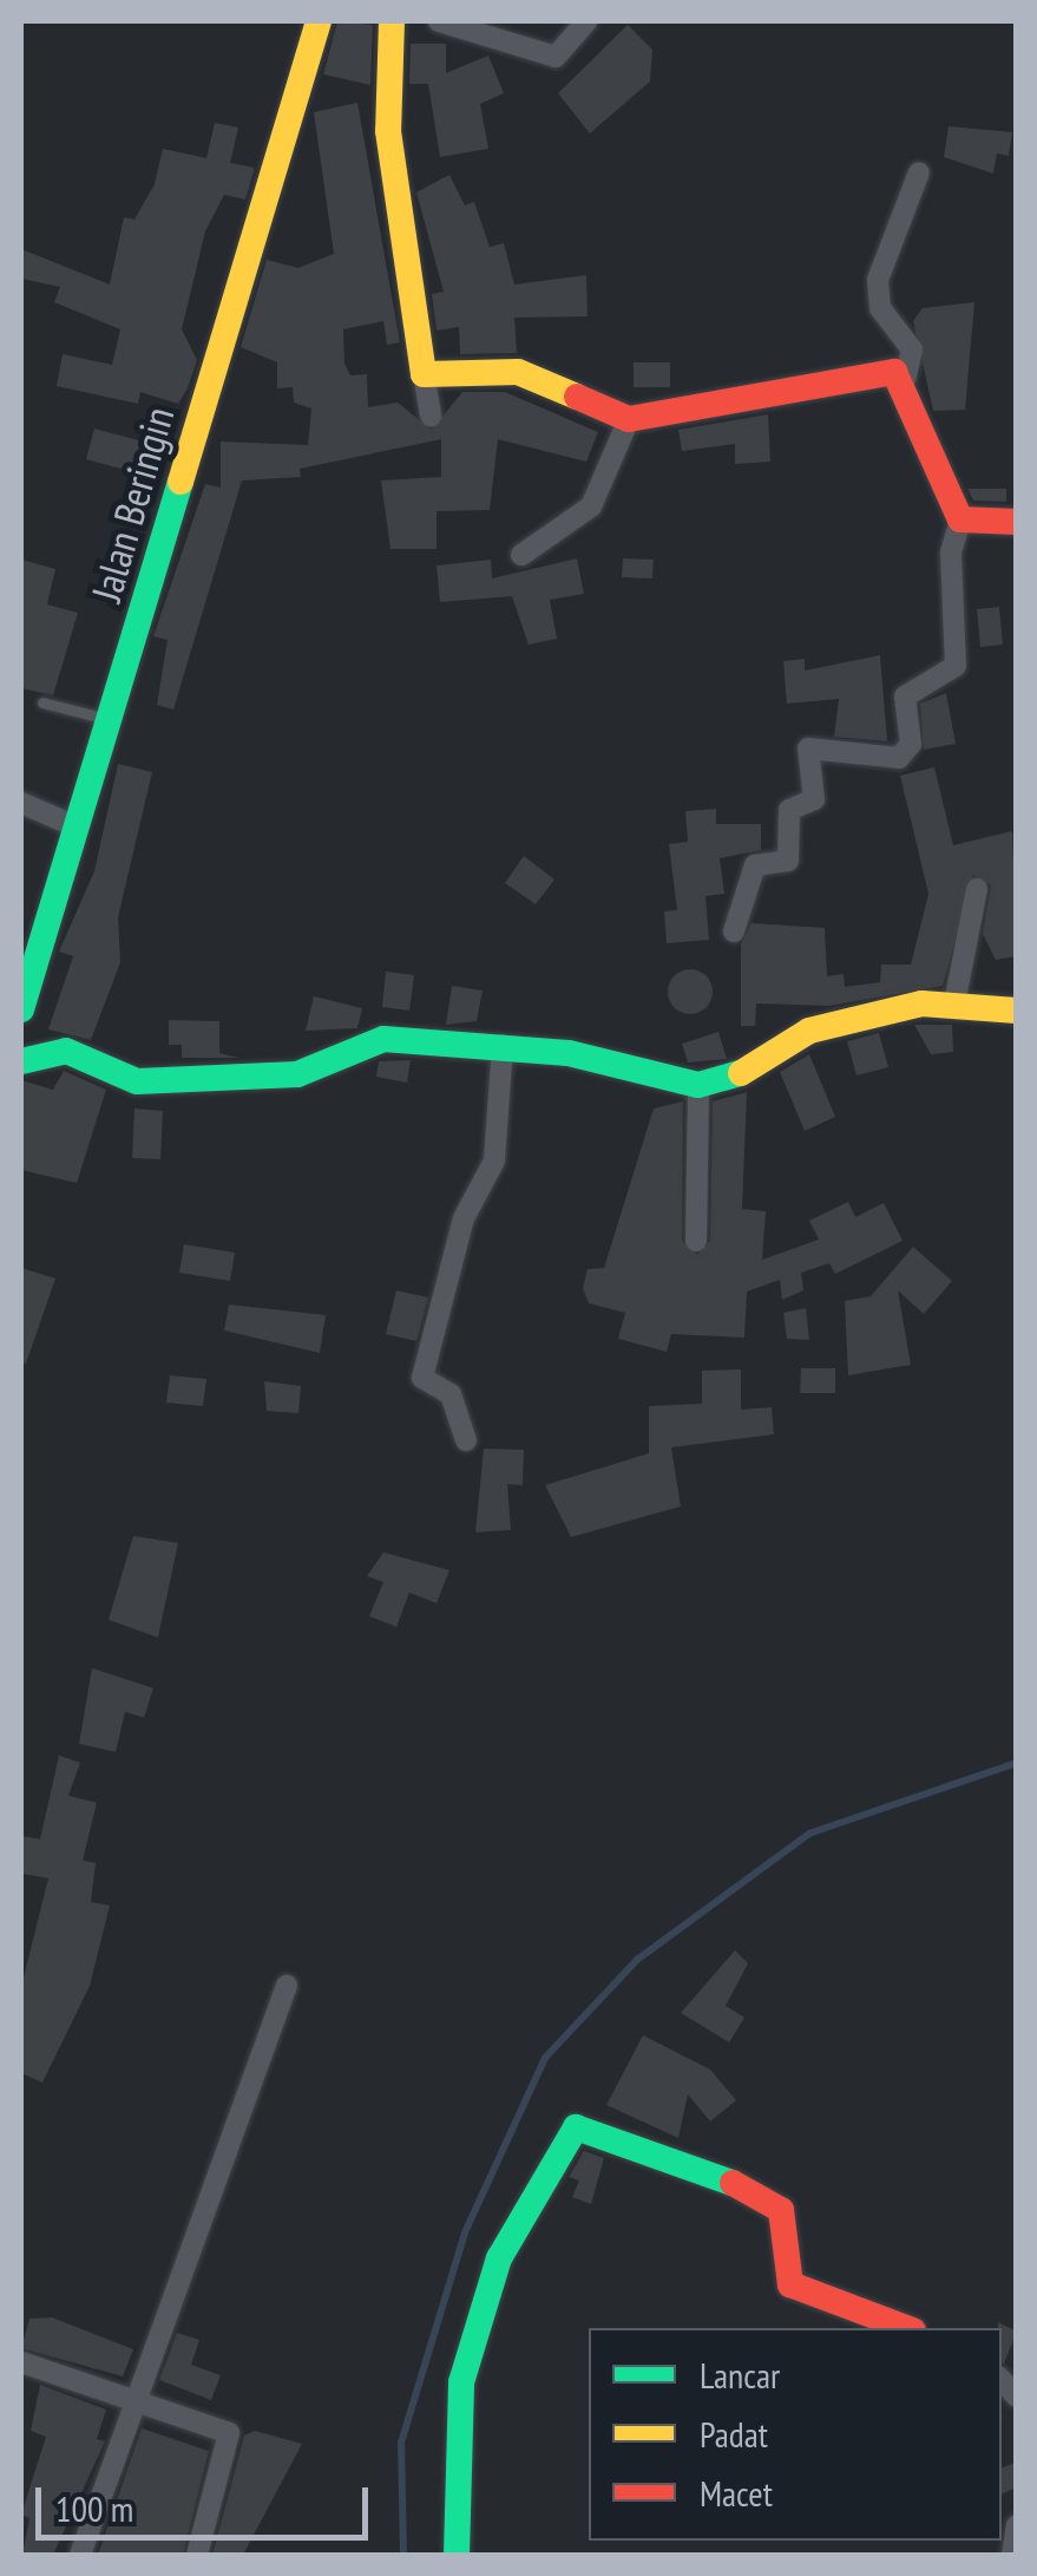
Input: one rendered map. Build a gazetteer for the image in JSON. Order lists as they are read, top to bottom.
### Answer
{
  "streets": {
    "street": ["Jalan Beringin"]
  },
  "legend": ["Lancar", "Padat", "Macet"],
  "scale_bar": "100 m"
}
